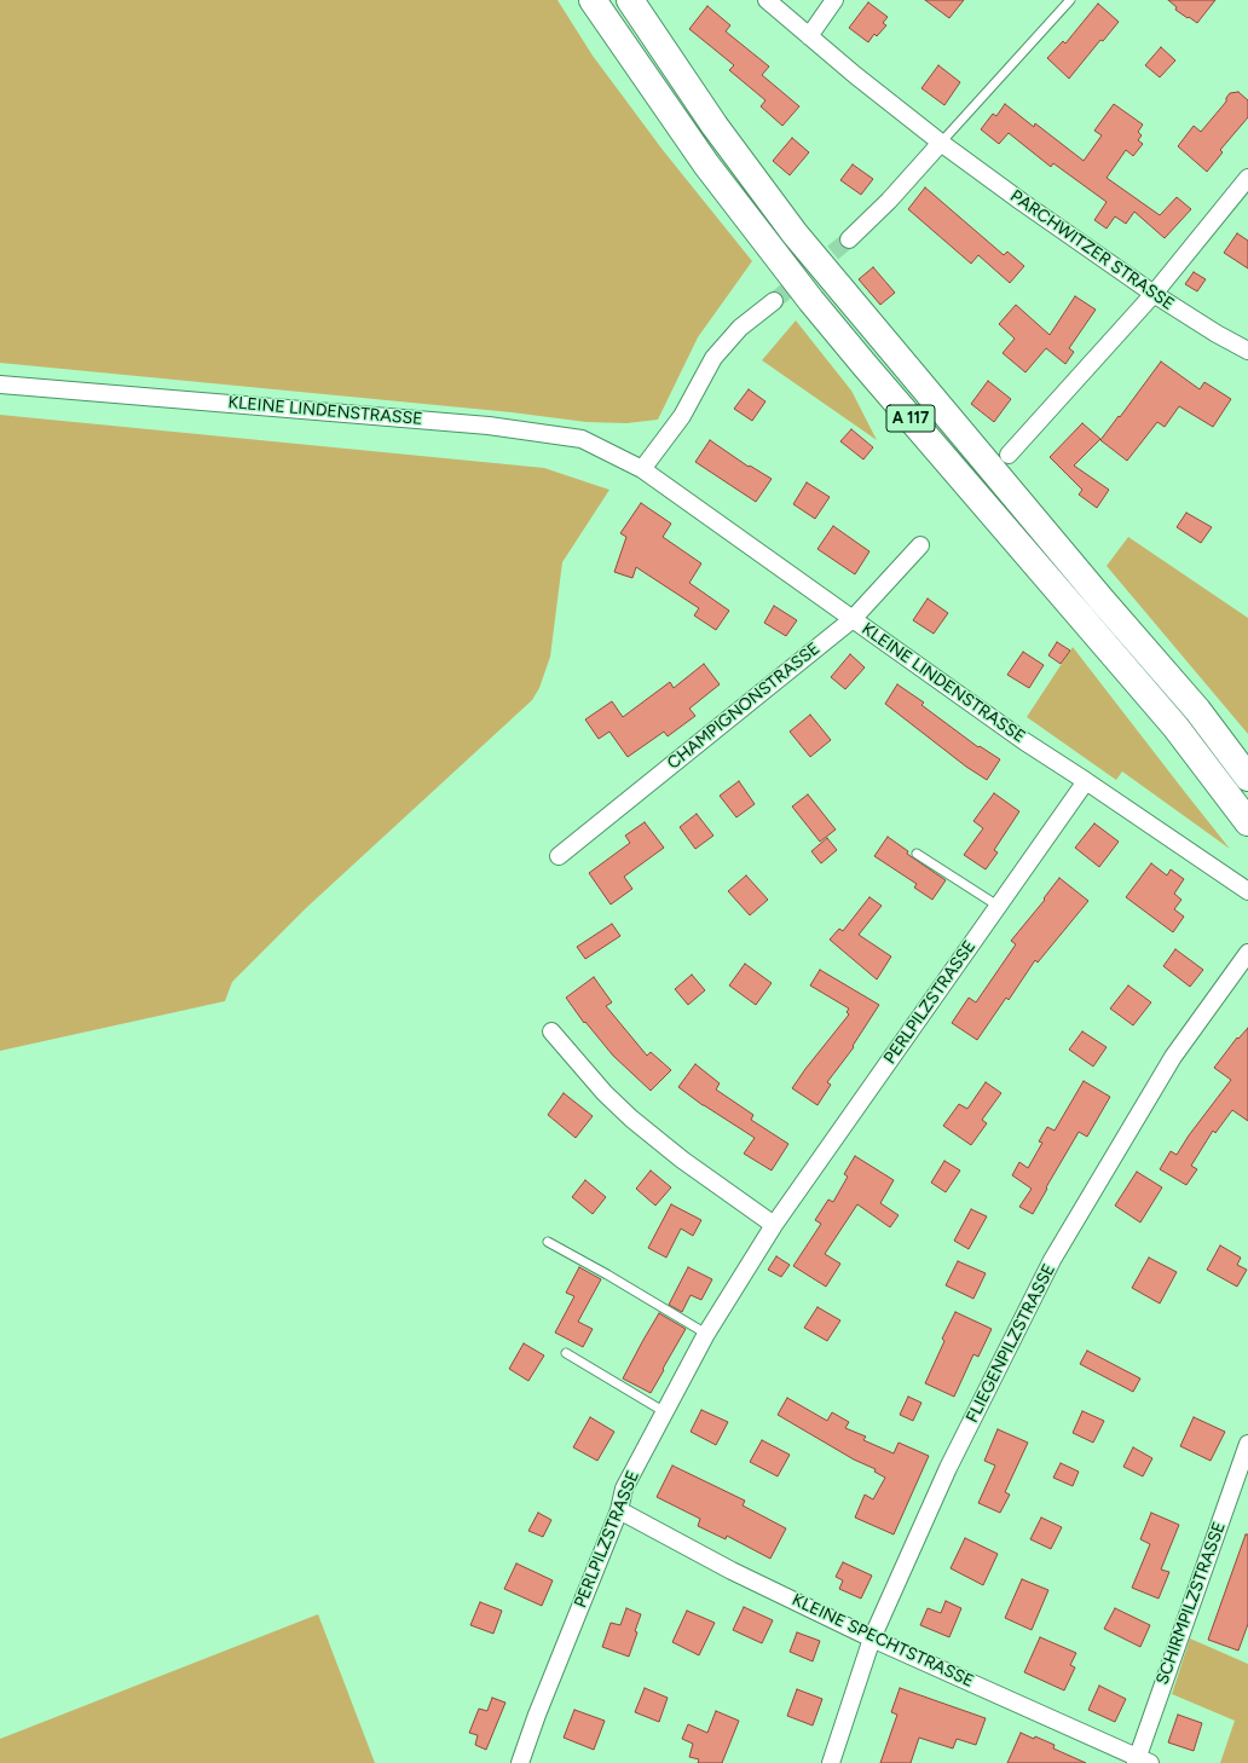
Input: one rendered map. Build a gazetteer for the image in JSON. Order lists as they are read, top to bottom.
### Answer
{
  "streets": {
    "highway": ["A 117"],
    "street": [
      "PARCHWITZER STRASSE",
      "KLEINE LINDENSTRASSE",
      "CHAMPIGNONSTRASSE",
      "PERLPILZSTRASSE",
      "FLIEGENPILZSTRASSE",
      "SCHIRMPILZSTRASSE",
      "KLEINE SPECHTSTRASSE"
    ]
  },
  "crossings": [
    ["KLEINE LINDENSTRASSE", "CHAMPIGNONSTRASSE"],
    ["KLEINE LINDENSTRASSE", "PERLPILZSTRASSE"],
    ["PERLPILZSTRASSE", "KLEINE SPECHTSTRASSE"],
    ["FLIEGENPILZSTRASSE", "KLEINE SPECHTSTRASSE"],
    ["SCHIRMPILZSTRASSE", "KLEINE SPECHTSTRASSE"]
  ]
}
